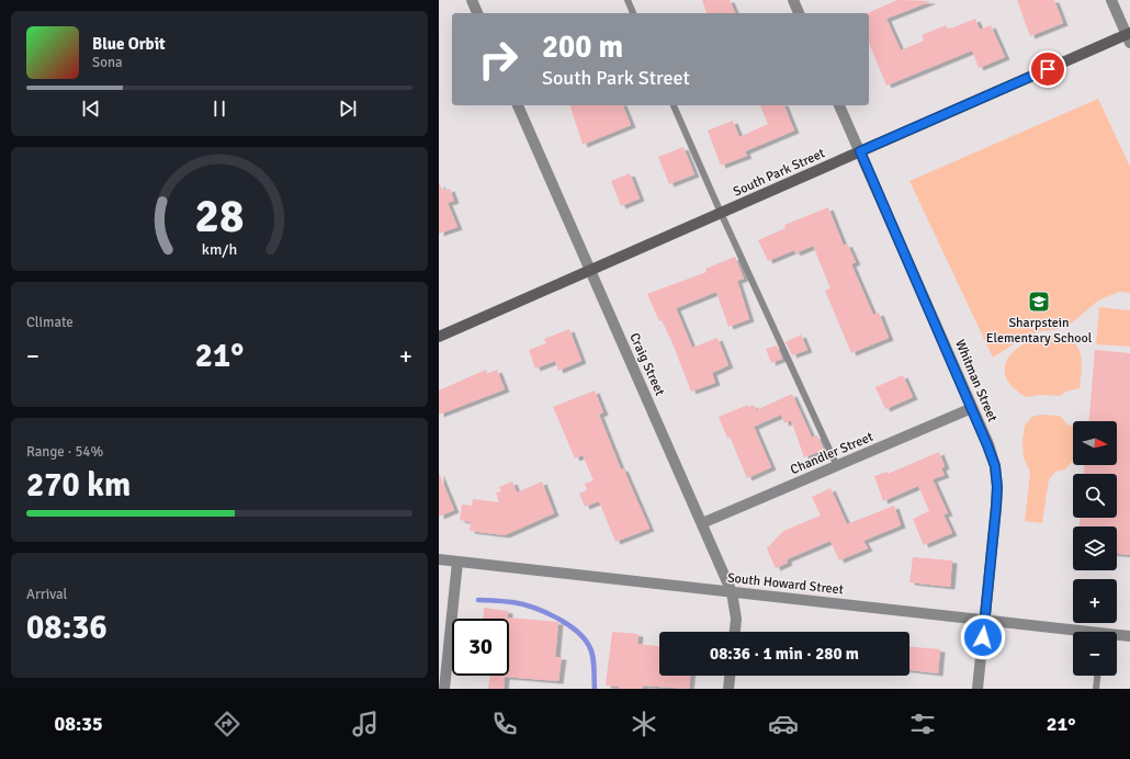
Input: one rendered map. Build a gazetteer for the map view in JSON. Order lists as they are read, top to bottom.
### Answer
{
  "streets": {
    "main road": ["South Park Street"],
    "street": [
      "Craig Street",
      "Whitman Street",
      "Chandler Street",
      "South Howard Street"
    ]
  },
  "crossings": [
    ["South Park Street", "Craig Street"],
    ["South Park Street", "Whitman Street"],
    ["Craig Street", "Chandler Street"],
    ["Craig Street", "South Howard Street"],
    ["Whitman Street", "Chandler Street"],
    ["Whitman Street", "South Howard Street"]
  ],
  "places": {
    "school or university": ["Sharpstein Elementary School"]
  },
  "north": "right",
  "page": {
    "turn": ["200 m", "South Park Street"],
    "song": ["Blue Orbit", "Sona"],
    "tile": [
      "Climate",
      ["Range · 54%", "270 km"],
      ["Arrival", "08:36"]
    ],
    "heat": ["−", "21°", "+"],
    "map_buttons": ["+", "−"],
    "limit": "30",
    "trip": "08:36 · 1 min · 280 m",
    "tabs": ["08:35", "21°"],
    "gauge": ["28", "km/h"]
  }
}
